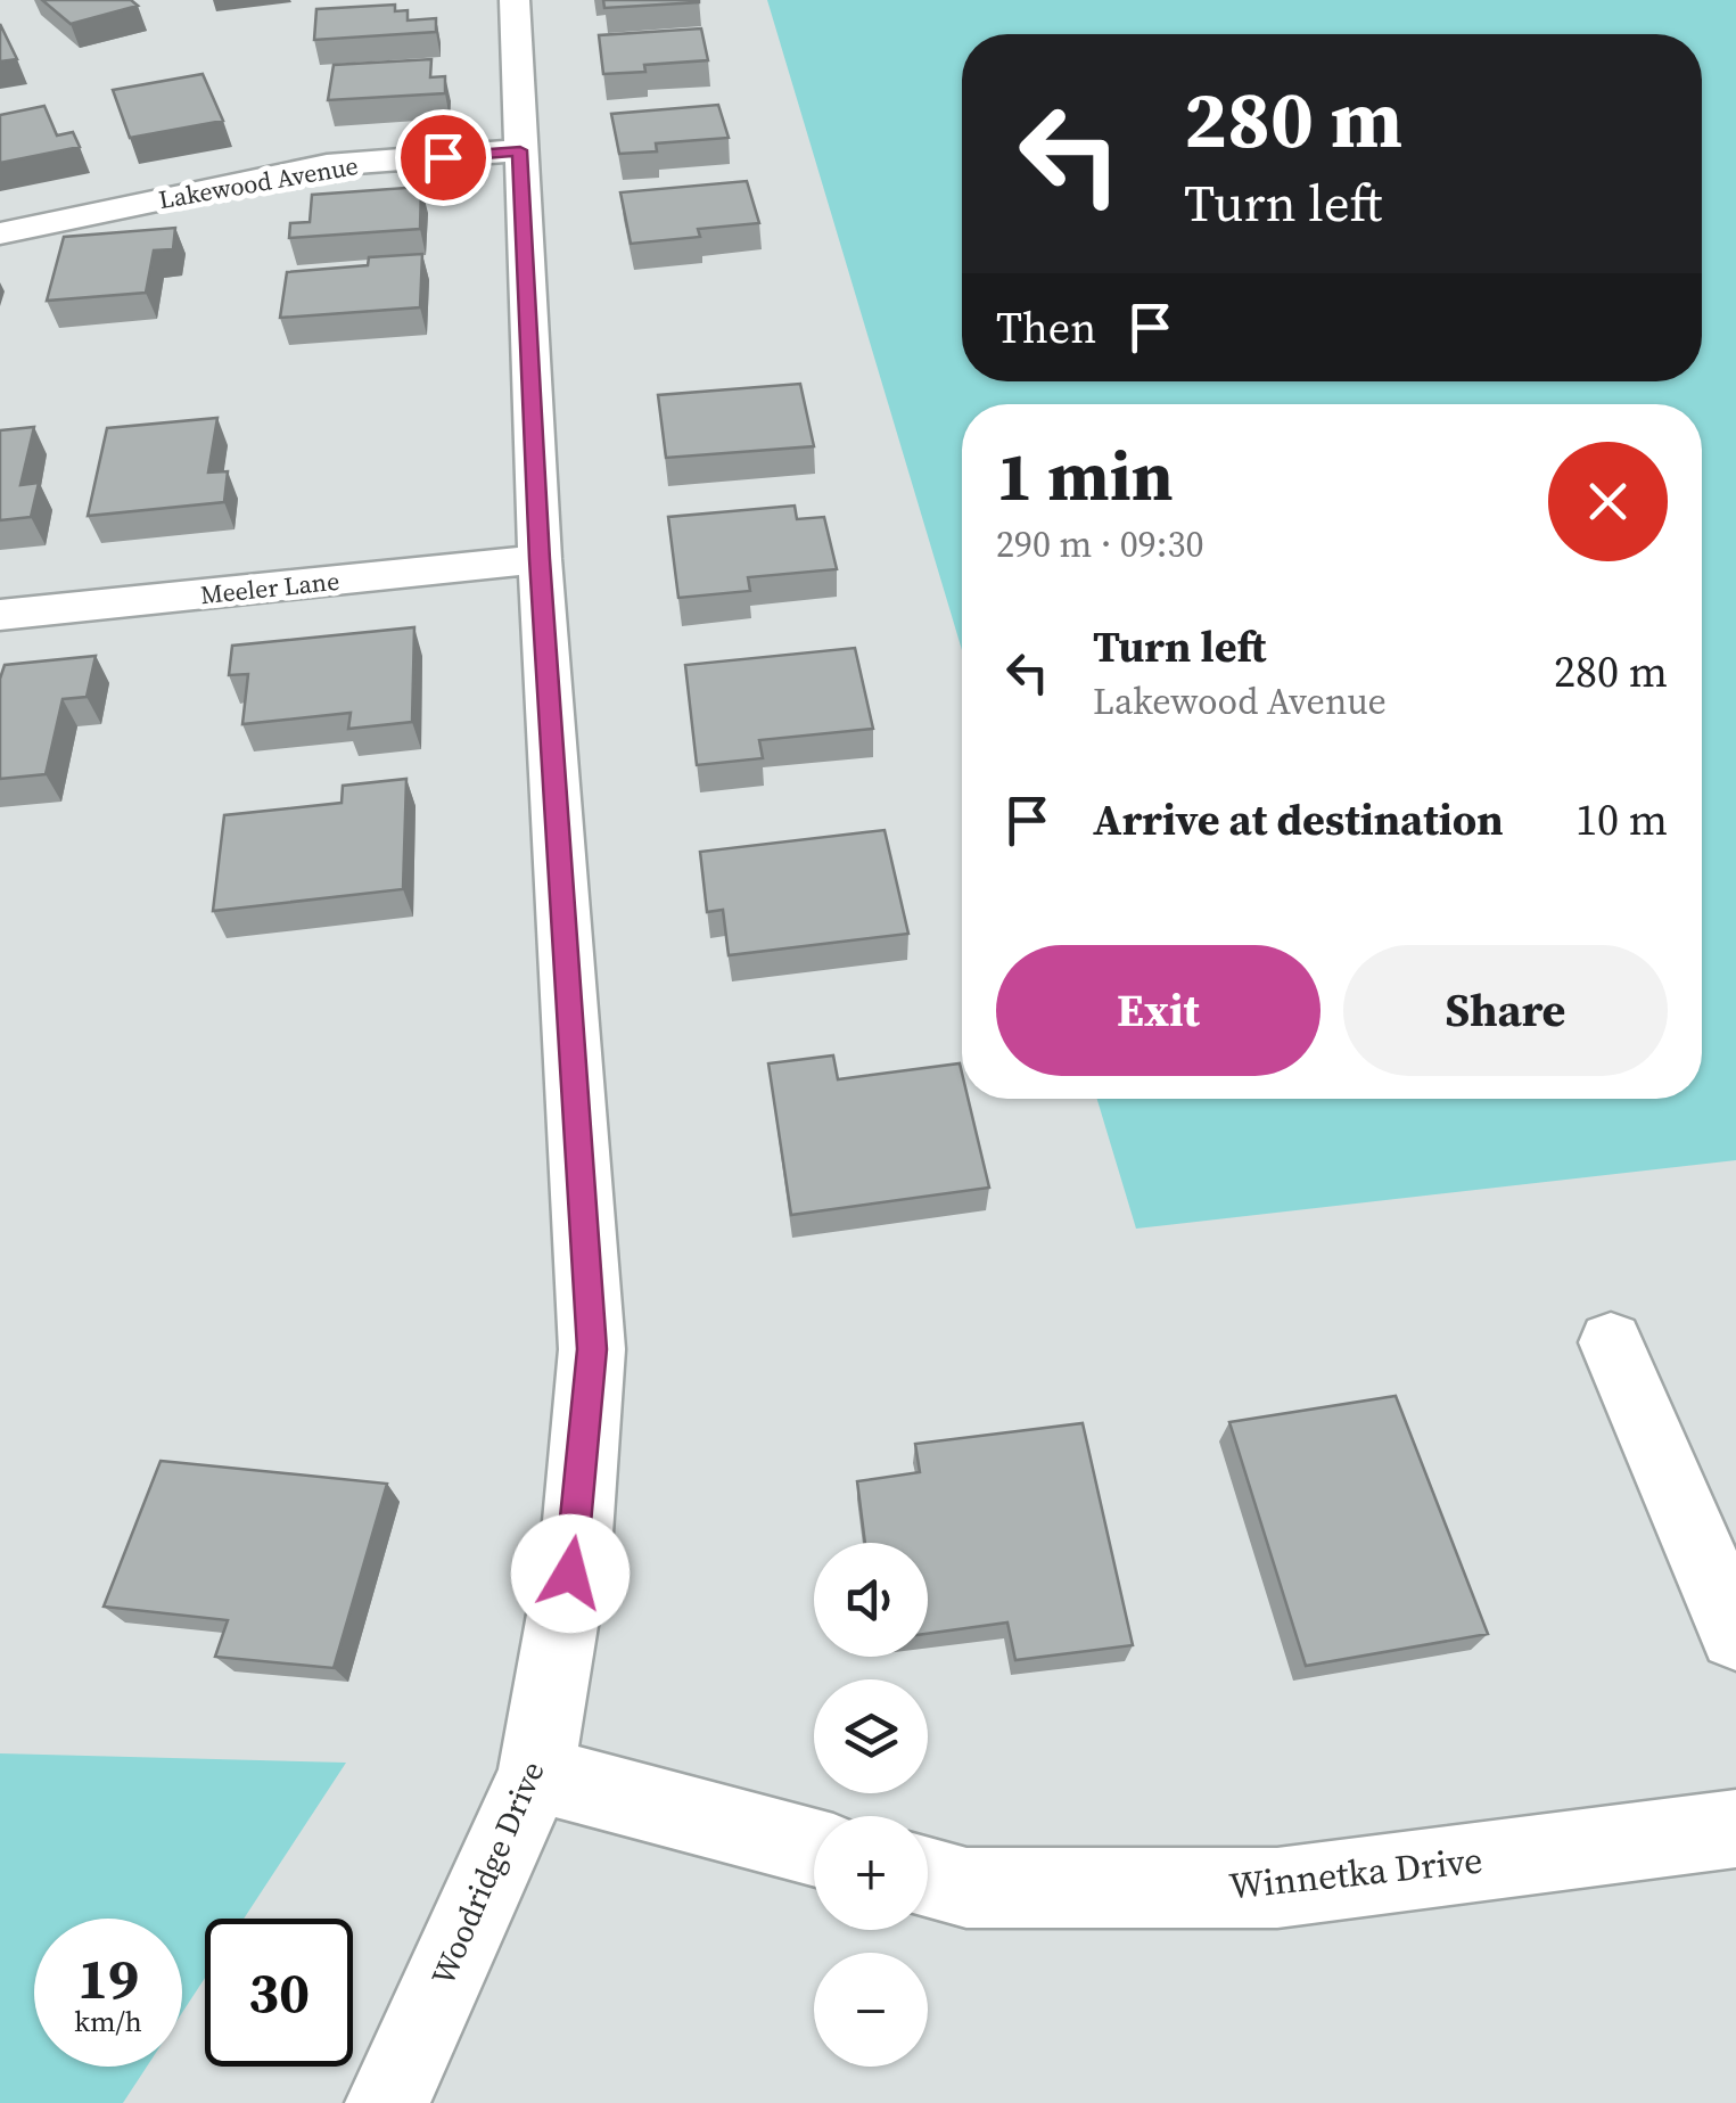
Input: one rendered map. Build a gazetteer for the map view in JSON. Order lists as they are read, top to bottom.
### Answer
{
  "streets": {
    "street": [
      "Lakewood Avenue",
      "Meeler Lane",
      "Woodridge Drive",
      "Winnetka Drive"
    ]
  },
  "crossings": [
    ["Lakewood Avenue", "Woodridge Drive"],
    ["Meeler Lane", "Woodridge Drive"]
  ],
  "page": {
    "turn": ["280 m", "Turn left"],
    "then": "Then",
    "heading": ["1 min", "290 m · 09:30"],
    "list": [
      {
        "name": "Turn left",
        "note": "Lakewood Avenue",
        "value": "280 m"
      },
      {
        "name": "Arrive at destination",
        "value": "10 m"
      }
    ],
    "buttons": ["Exit", "Share"],
    "map_buttons": ["+", "−"],
    "speed": "19 km/h",
    "limit": "30"
  }
}
